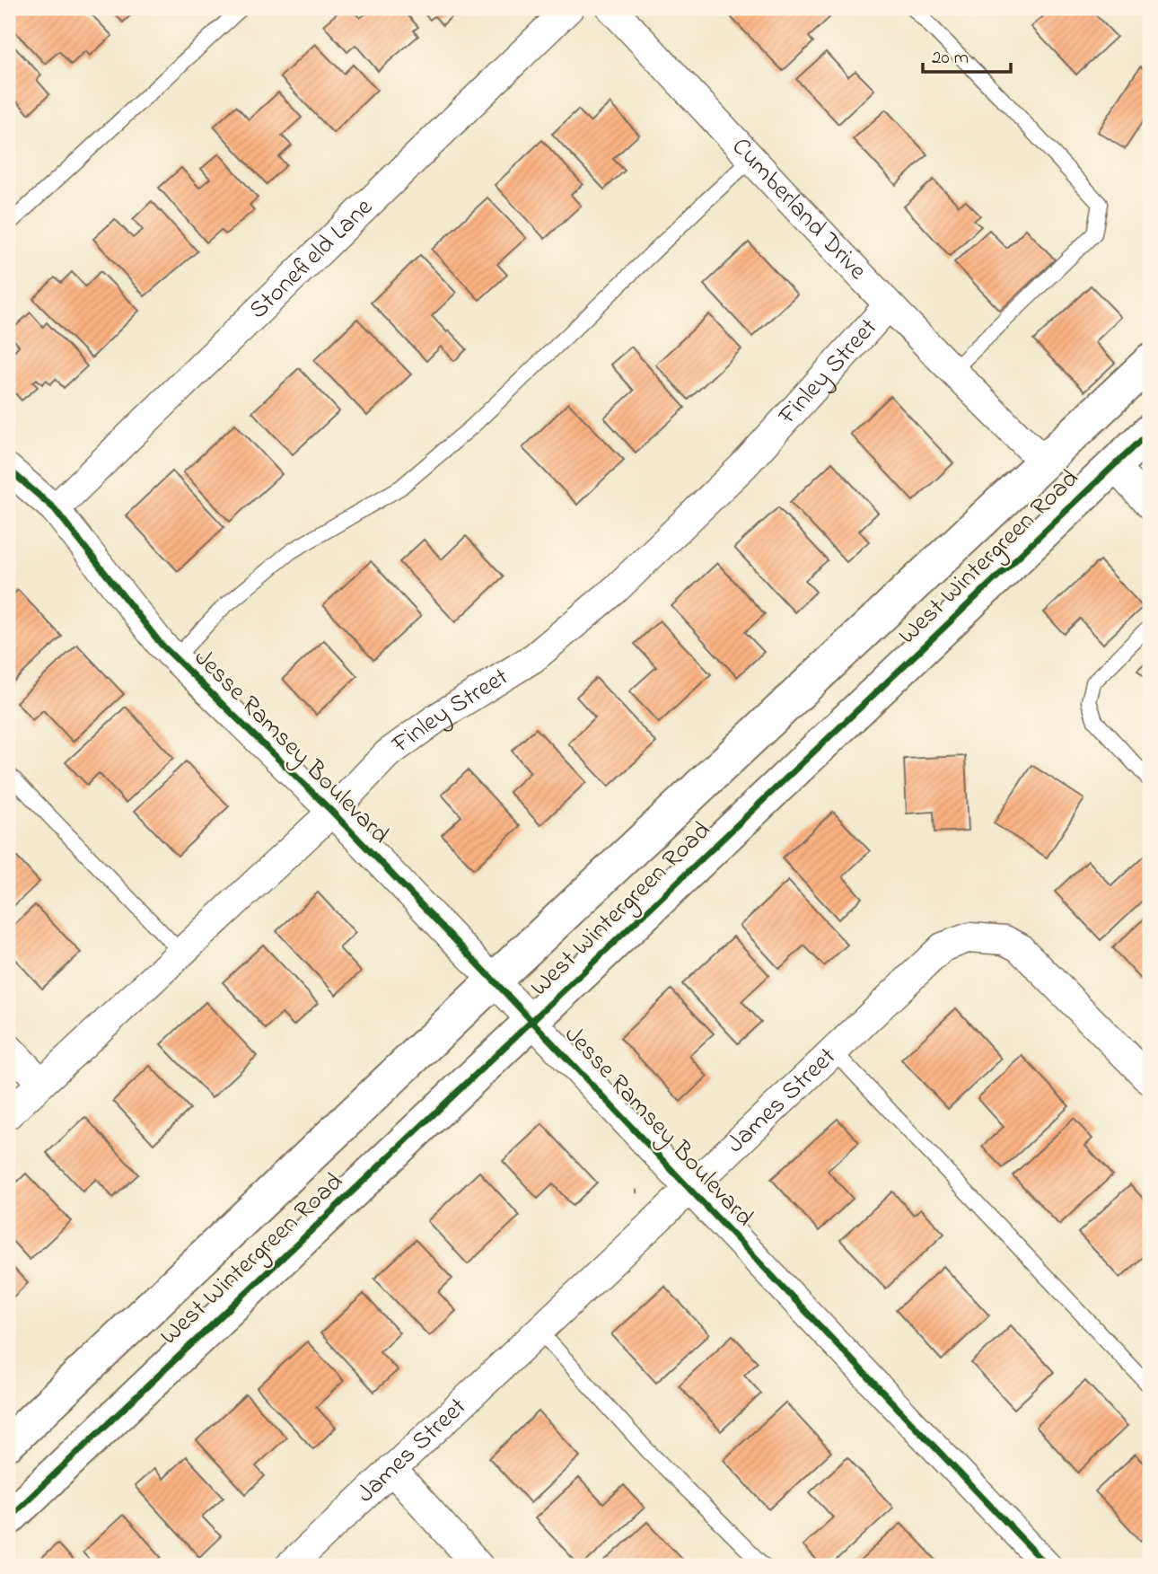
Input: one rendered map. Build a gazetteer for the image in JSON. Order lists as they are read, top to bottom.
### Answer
{
  "streets": {
    "street": [
      "Cumberland Drive",
      "Stonefield Lane",
      "Finley Street",
      "West Wintergreen Road",
      "Jesse Ramsey Boulevard",
      "James Street"
    ]
  },
  "crossings": [
    ["Cumberland Drive", "Finley Street"],
    ["Cumberland Drive", "West Wintergreen Road"],
    ["Stonefield Lane", "Jesse Ramsey Boulevard"],
    ["Finley Street", "Jesse Ramsey Boulevard"],
    ["West Wintergreen Road", "Jesse Ramsey Boulevard"],
    ["Jesse Ramsey Boulevard", "James Street"]
  ],
  "scale_bar": "20 m"
}
